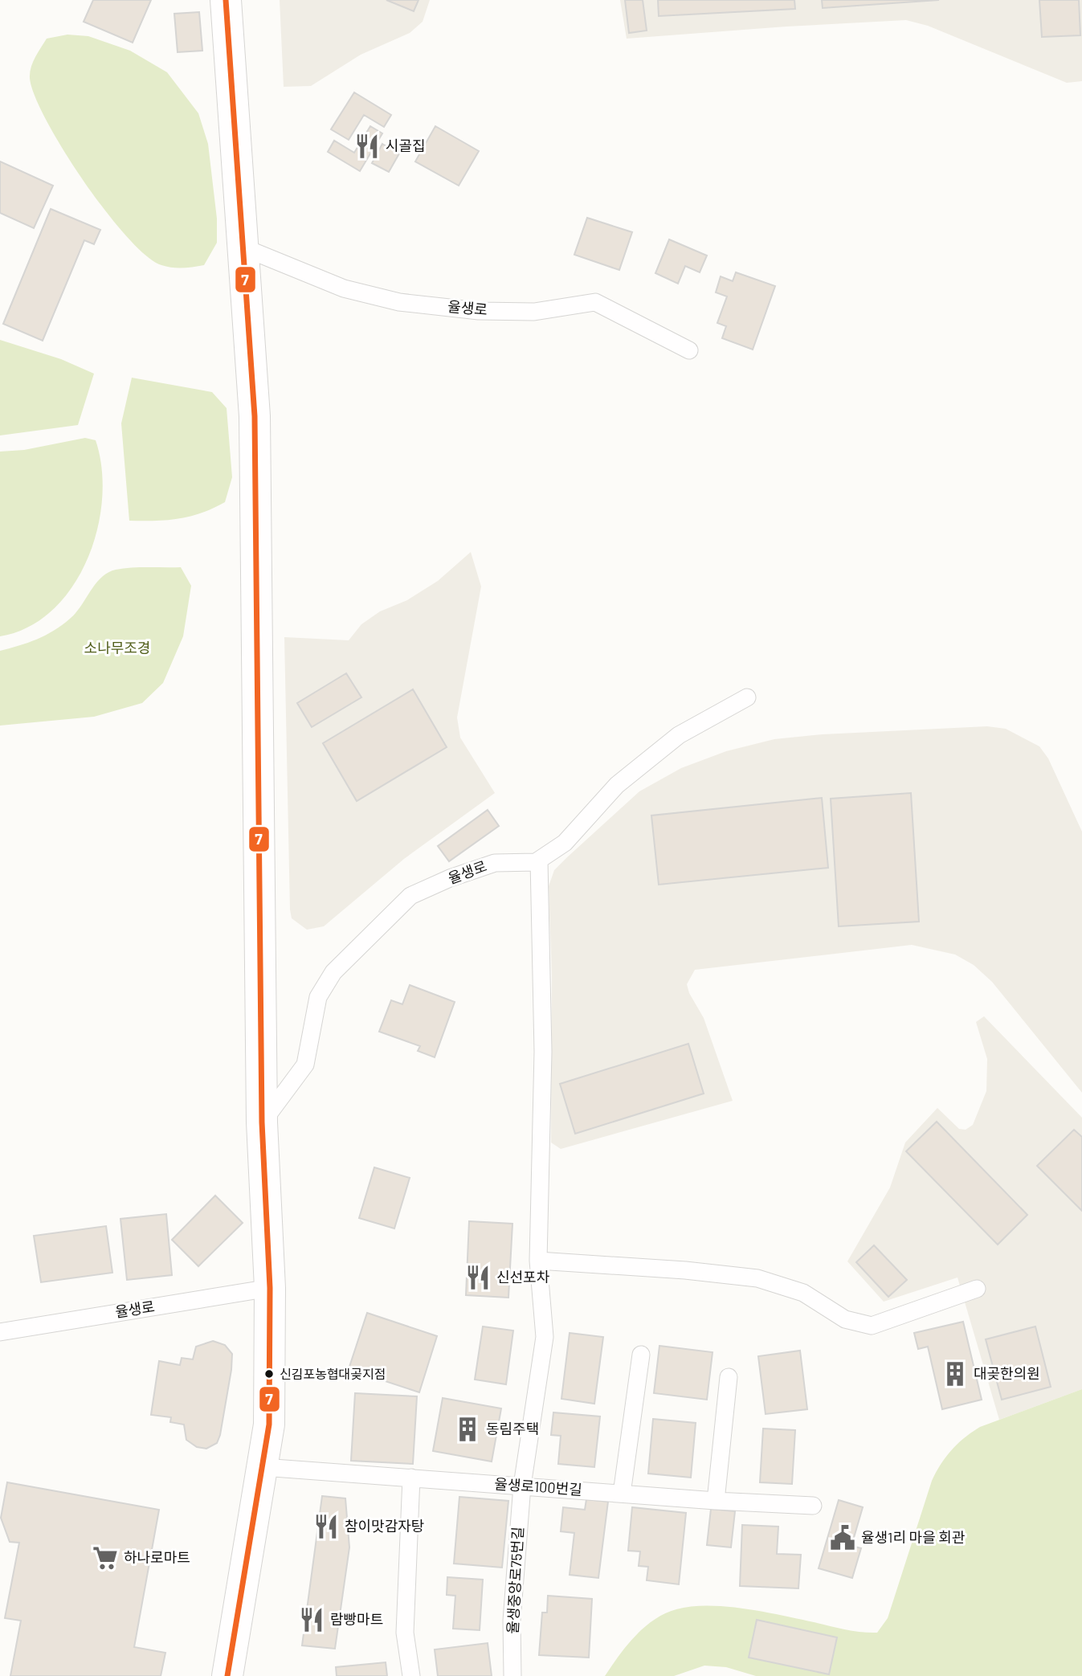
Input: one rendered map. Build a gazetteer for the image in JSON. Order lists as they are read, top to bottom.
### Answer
{
  "streets": {
    "lane": ["율생로", "율생로100번길", "율생중앙로75번길"]
  },
  "crossings": [
    ["율생로", "율생중앙로75번길"],
    ["율생로100번길", "율생중앙로75번길"]
  ],
  "parks": ["소나무조경"],
  "places": {
    "restaurant": [
      "시골집",
      "신선포차",
      "참이맛감자탕",
      "람빵마트"
    ],
    "other": ["신김포농협대곶지점"],
    "building": ["대곶한의원", "동림주택"],
    "public building": ["율생1리 마을 회관"],
    "supermarket": ["하나로마트"]
  },
  "lines": ["transit line 7"]
}
